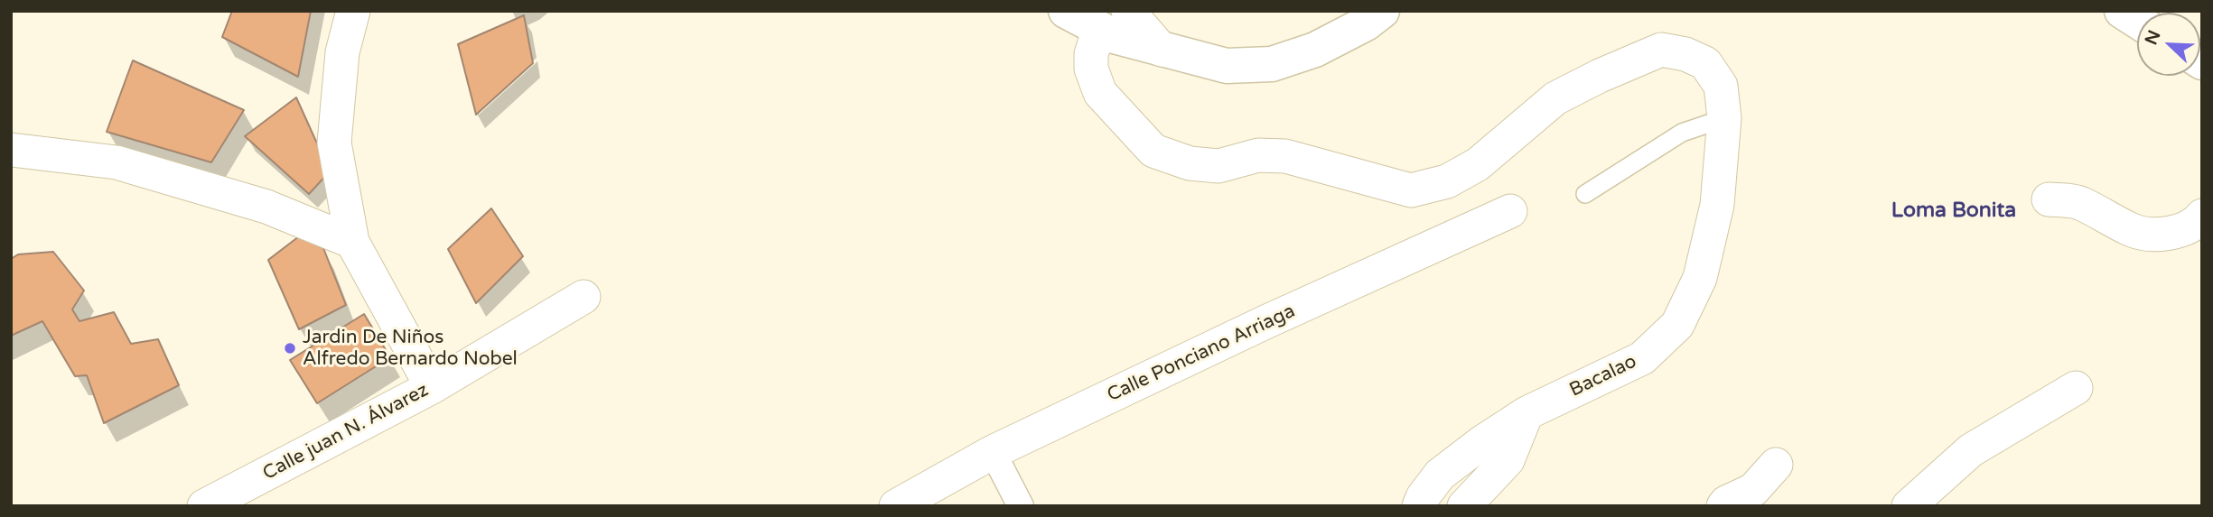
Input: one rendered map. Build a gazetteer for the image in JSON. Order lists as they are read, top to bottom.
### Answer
{
  "streets": {
    "street": ["Calle Ponciano Arriaga", "Bacalao", "Calle juan N. Álvarez"]
  },
  "districts": ["Loma Bonita"],
  "places": ["Jardin De Niños Alfredo Bernardo Nobel"],
  "north": "top left"
}
